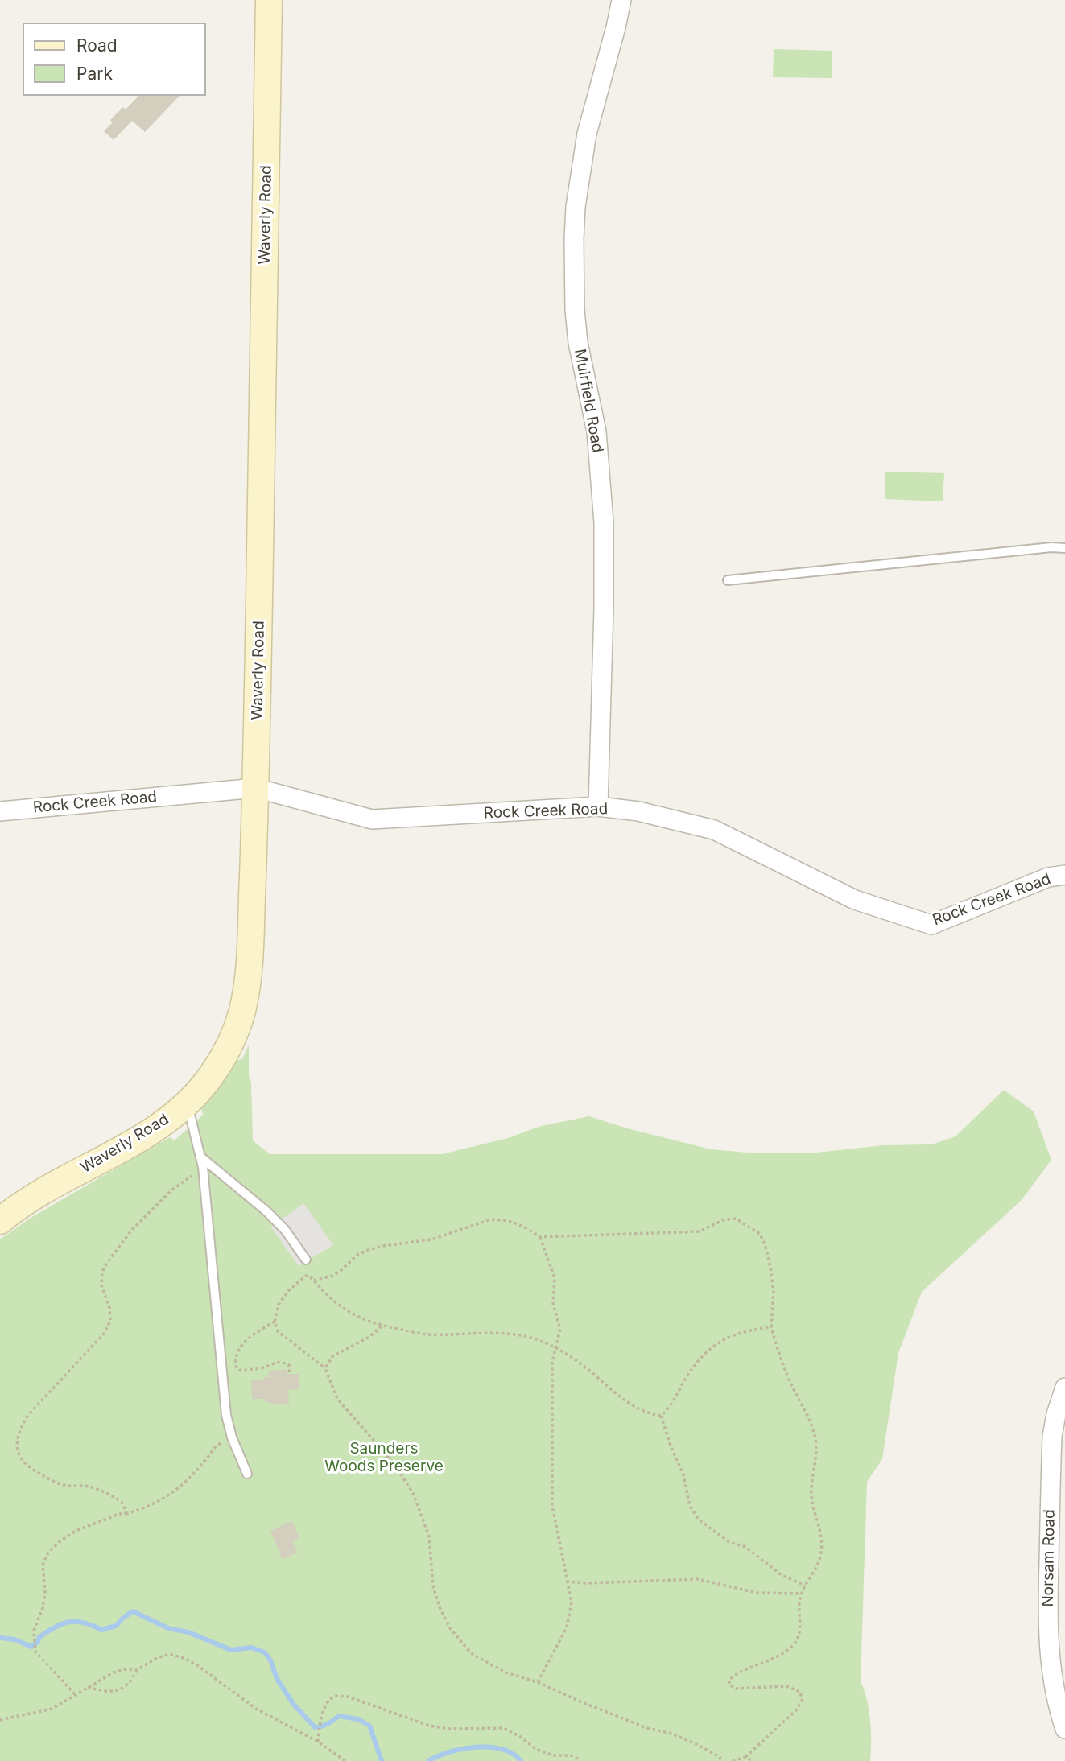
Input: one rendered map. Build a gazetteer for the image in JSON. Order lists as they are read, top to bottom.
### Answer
{
  "streets": {
    "street": [
      "Waverly Road",
      "Muirfield Road",
      "Rock Creek Road",
      "Norsam Road"
    ]
  },
  "crossings": [
    ["Waverly Road", "Rock Creek Road"],
    ["Muirfield Road", "Rock Creek Road"]
  ],
  "parks": ["Saunders Woods Preserve"],
  "legend": ["Road", "Park"]
}
